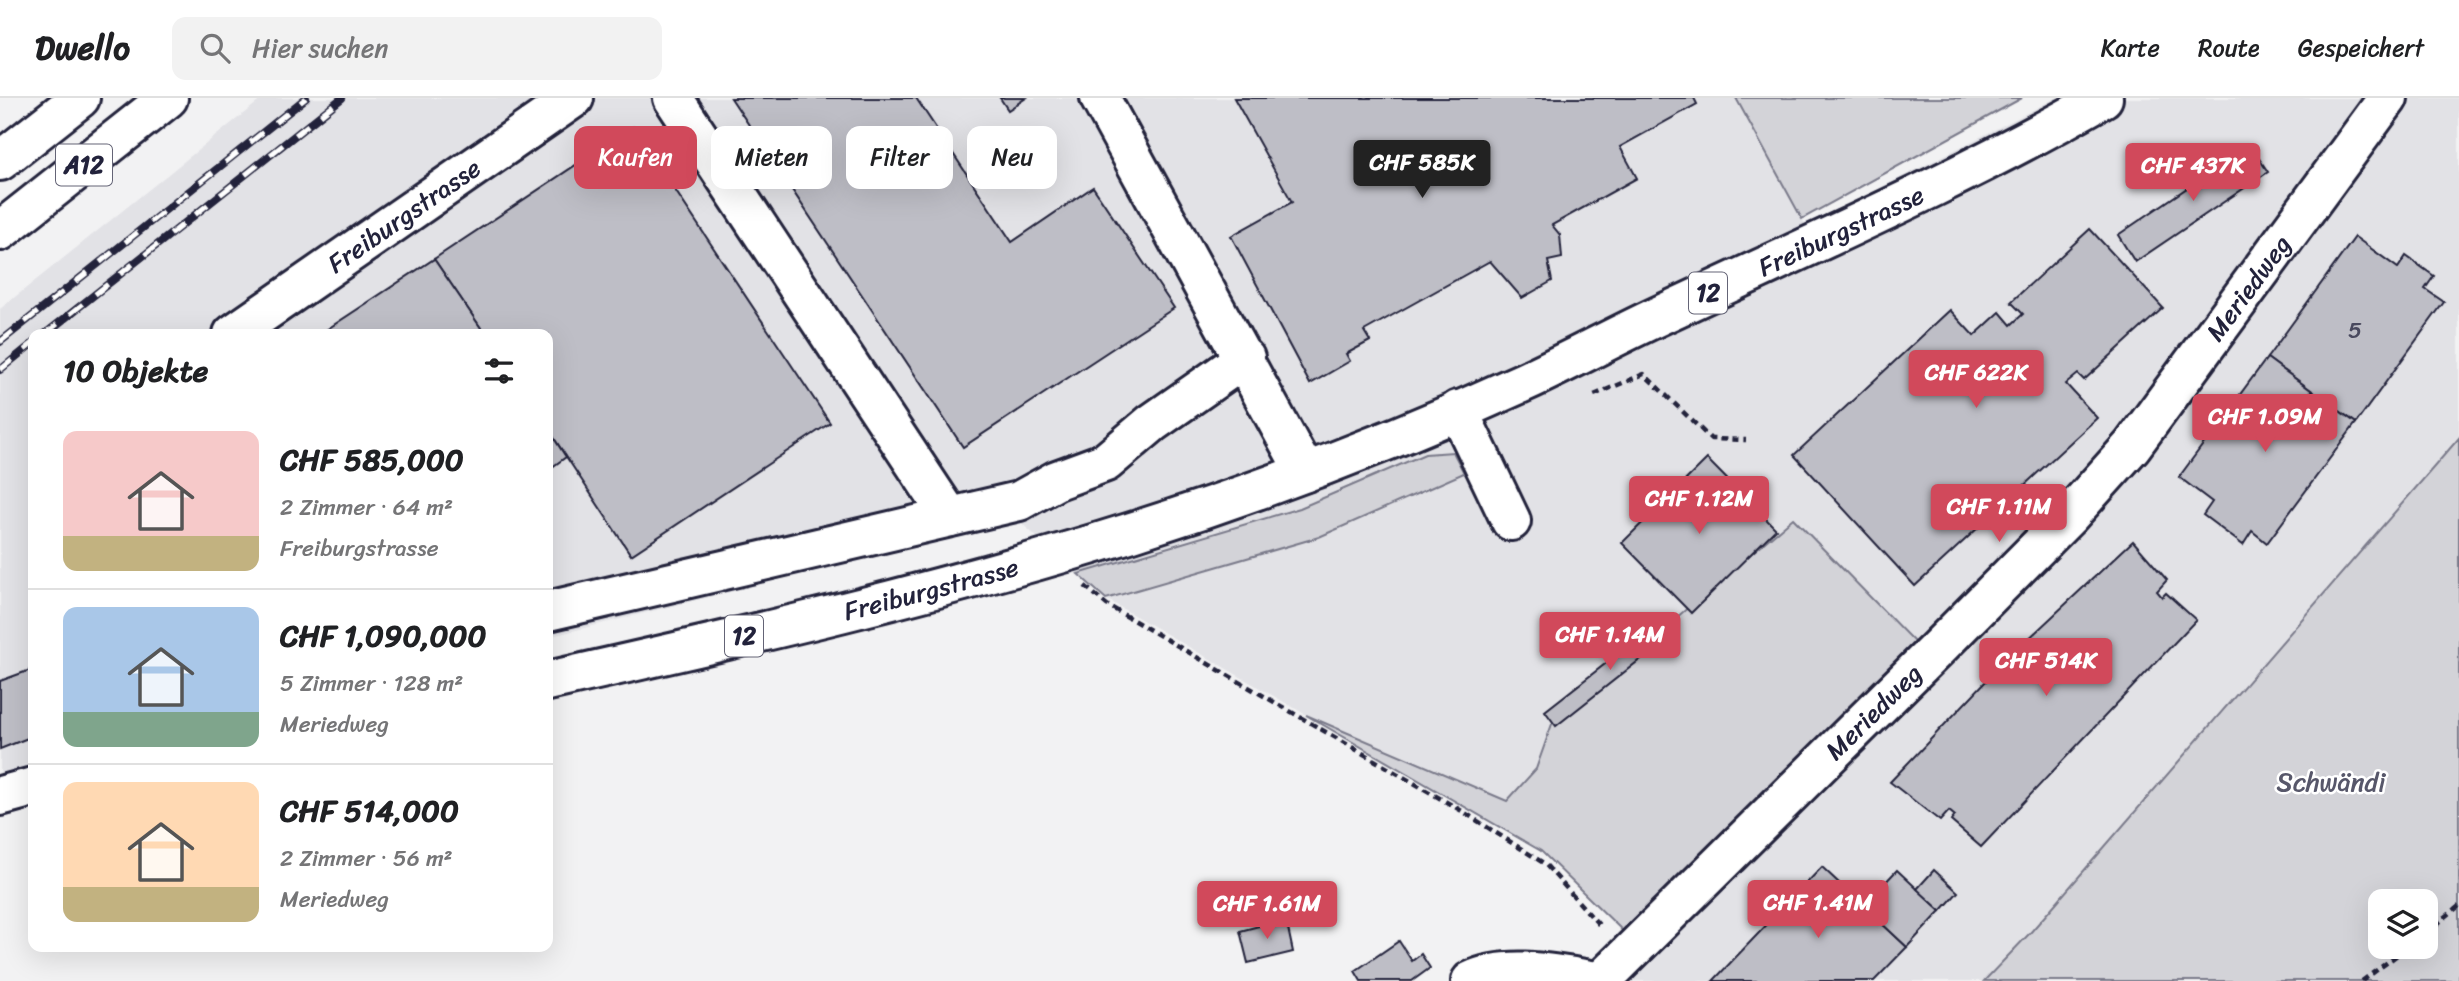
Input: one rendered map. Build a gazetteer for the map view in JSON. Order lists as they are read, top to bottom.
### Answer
{
  "streets": {
    "main road": [
      "A12",
      "Freiburgstrasse",
      "Meriedweg",
      "12"
    ]
  },
  "parks": ["Schwändi"],
  "house_numbers": ["5"],
  "page": {
    "header": "Dwello",
    "search": "Hier suchen",
    "nav": ["Karte", "Route", "Gespeichert"],
    "chip": [
      "Kaufen",
      "Mieten",
      "Filter",
      "Neu"
    ],
    "price": [
      "CHF 585K",
      "CHF 437K",
      "CHF 622K",
      "CHF 1.09M",
      "CHF 1.12M",
      "CHF 1.11M",
      "CHF 1.14M",
      "CHF 514K",
      "CHF 1.41M",
      "CHF 1.61M"
    ],
    "heading": "10 Objekte",
    "list": [
      {
        "name": "CHF 585,000",
        "note": "2 Zimmer · 64 m² · Freiburgstrasse"
      },
      {
        "name": "CHF 1,090,000",
        "note": "5 Zimmer · 128 m² · Meriedweg"
      },
      {
        "name": "CHF 514,000",
        "note": "2 Zimmer · 56 m² · Meriedweg"
      }
    ]
  }
}
